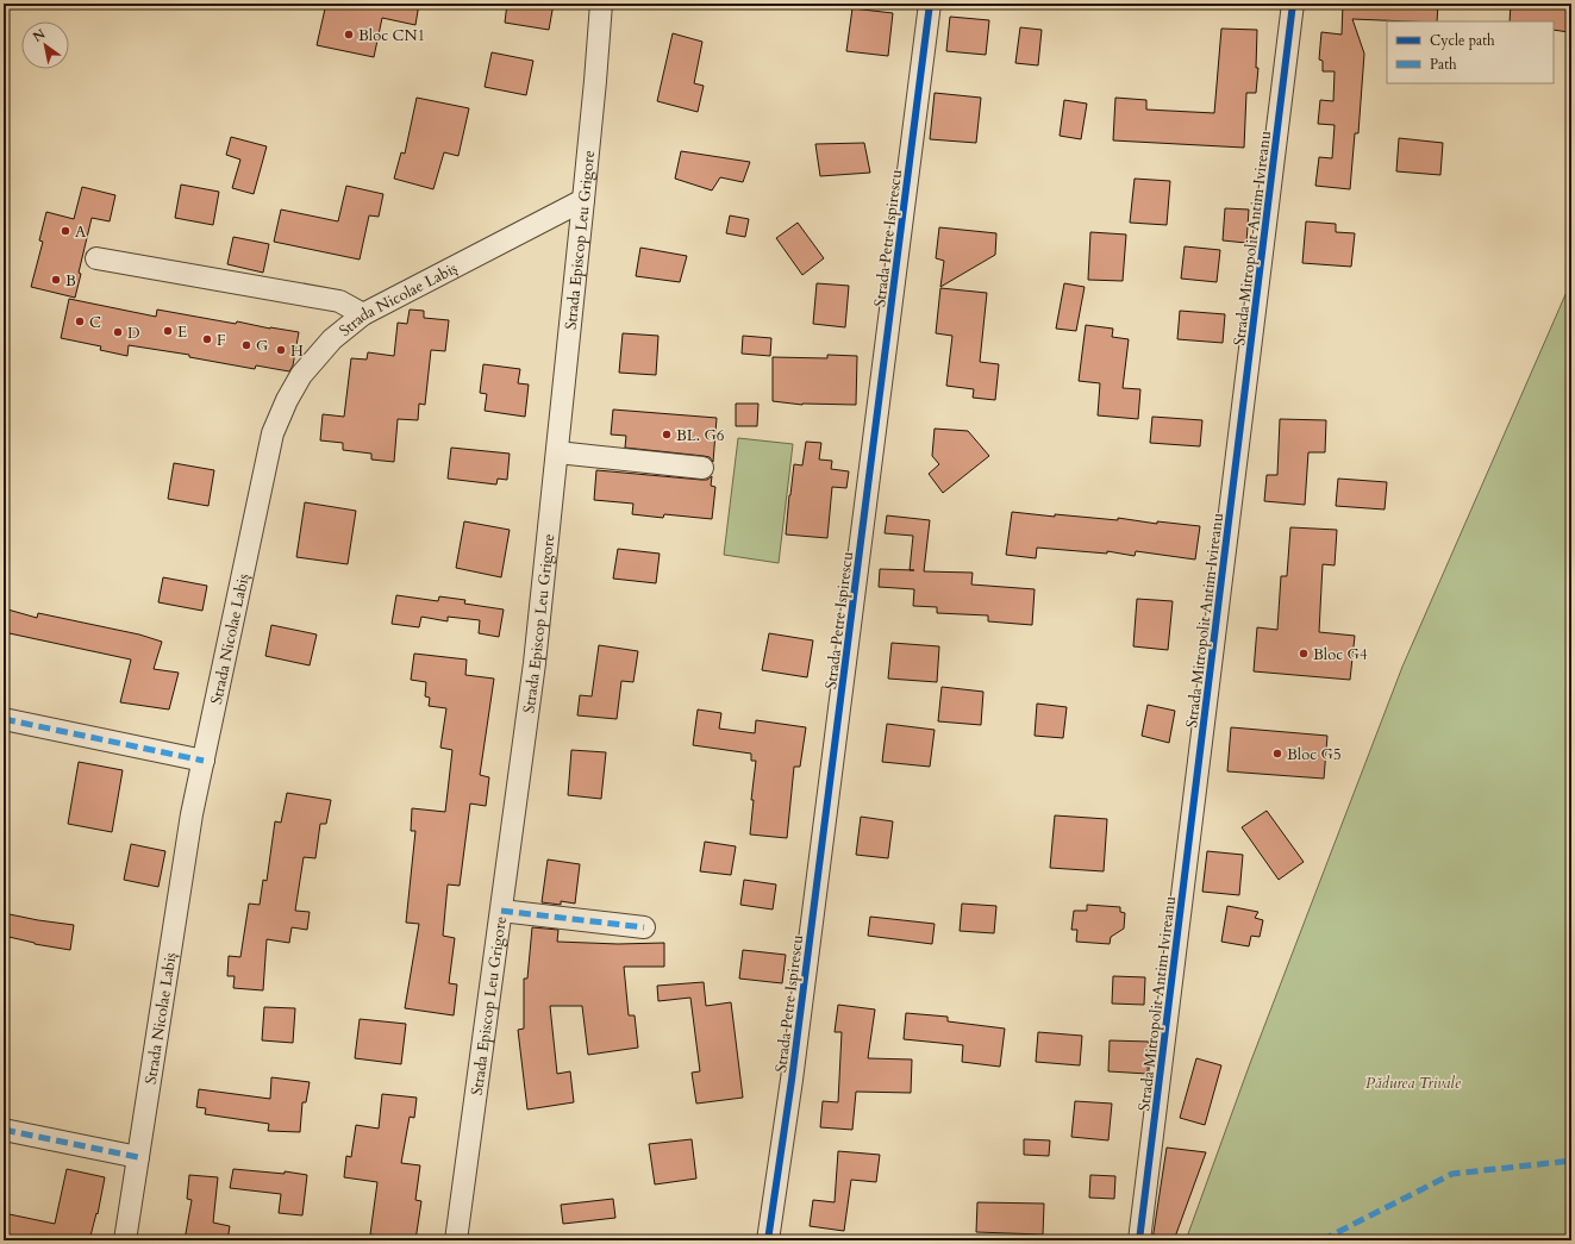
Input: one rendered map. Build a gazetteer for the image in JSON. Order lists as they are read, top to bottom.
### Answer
{
  "streets": {
    "street": [
      "Strada Petre Ispirescu",
      "Strada Mitropolit Antim Ivireanu",
      "Strada Episcop Leu Grigore",
      "Strada Nicolae Labiș"
    ]
  },
  "crossings": [
    ["Strada Episcop Leu Grigore", "Strada Nicolae Labiș"]
  ],
  "parks": ["Pădurea Trivale"],
  "places": [
    "Bloc CN1",
    "A",
    "B",
    "C",
    "E",
    "D",
    "F",
    "G",
    "H",
    "BL. G6",
    "Bloc G4",
    "Bloc G5"
  ],
  "legend": ["Cycle path", "Path"],
  "north": "top left"
}
